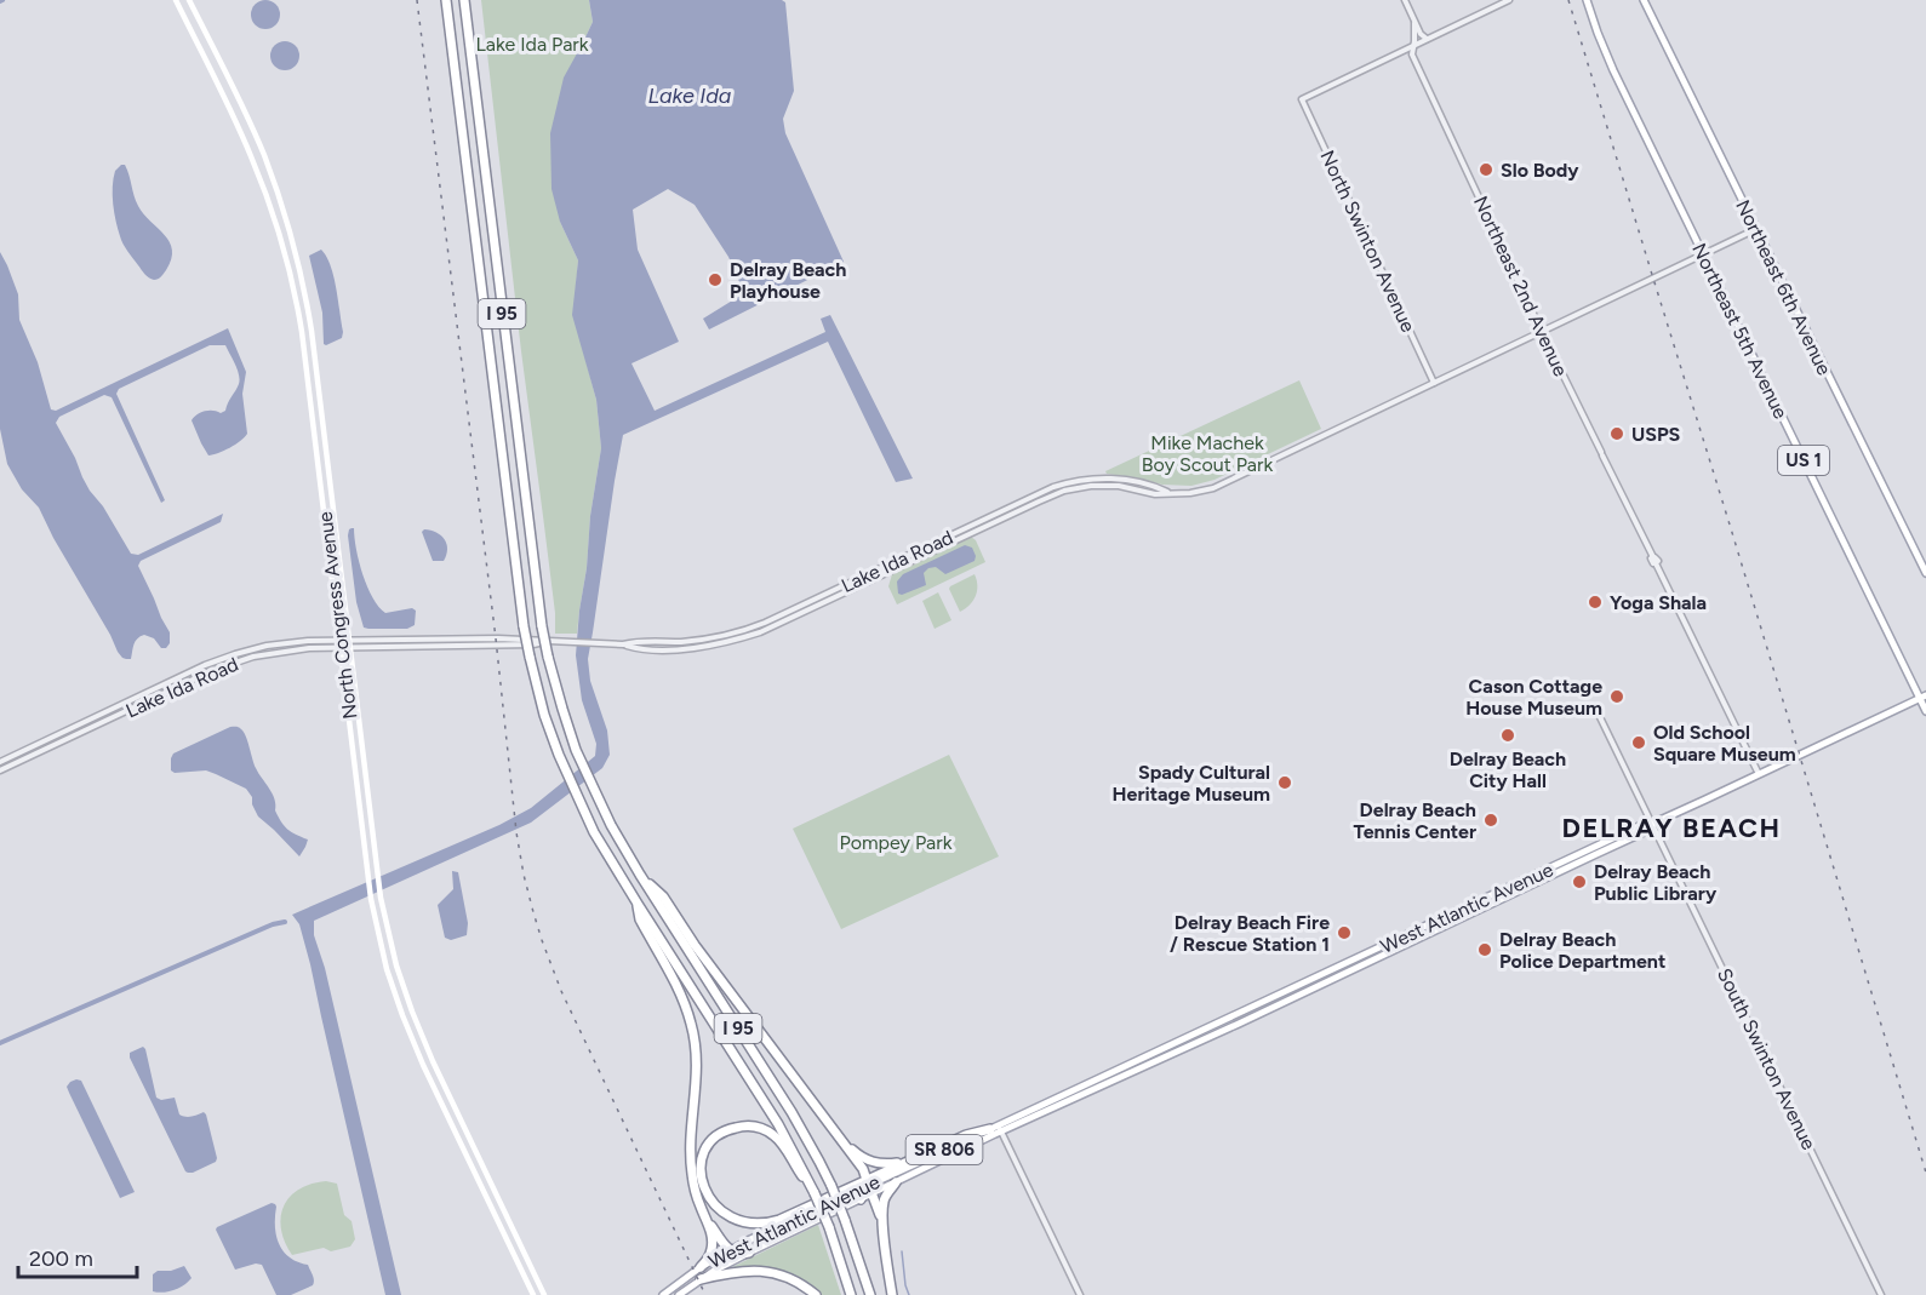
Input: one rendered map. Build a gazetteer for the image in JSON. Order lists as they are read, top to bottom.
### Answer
{
  "streets": {
    "highway": ["I 95"],
    "main road": [
      "Northeast 6th Avenue",
      "Northeast 5th Avenue",
      "US 1",
      "North Congress Avenue",
      "West Atlantic Avenue",
      "SR 806"
    ],
    "street": [
      "North Swinton Avenue",
      "Northeast 2nd Avenue",
      "Lake Ida Road",
      "South Swinton Avenue"
    ]
  },
  "crossings": [
    ["North Swinton Avenue", "Northeast 2nd Avenue"],
    ["North Swinton Avenue", "Lake Ida Road"],
    ["Northeast 2nd Avenue", "Lake Ida Road"],
    ["Northeast 2nd Avenue", "SR 806"],
    ["Northeast 6th Avenue", "Lake Ida Road"],
    ["Northeast 5th Avenue", "US 1"],
    ["Northeast 5th Avenue", "Lake Ida Road"],
    ["Northeast 5th Avenue", "SR 806"],
    ["US 1", "SR 806"],
    ["Lake Ida Road", "North Congress Avenue"],
    ["West Atlantic Avenue", "South Swinton Avenue"],
    ["West Atlantic Avenue", "SR 806"],
    ["South Swinton Avenue", "SR 806"]
  ],
  "districts": ["DELRAY BEACH"],
  "water": ["Lake Ida"],
  "parks": ["Lake Ida Park", "Mike Machek Boy Scout Park", "Pompey Park"],
  "places": [
    "Slo Body",
    "Delray Beach Playhouse",
    "USPS",
    "Yoga Shala",
    "Cason Cottage House Museum",
    "Delray Beach City Hall",
    "Old School Square Museum",
    "Spady Cultural Heritage Museum",
    "Delray Beach Tennis Center",
    "Delray Beach Public Library",
    "Delray Beach Fire / Rescue Station 1",
    "Delray Beach Police Department"
  ],
  "scale_bar": "200 m"
}
